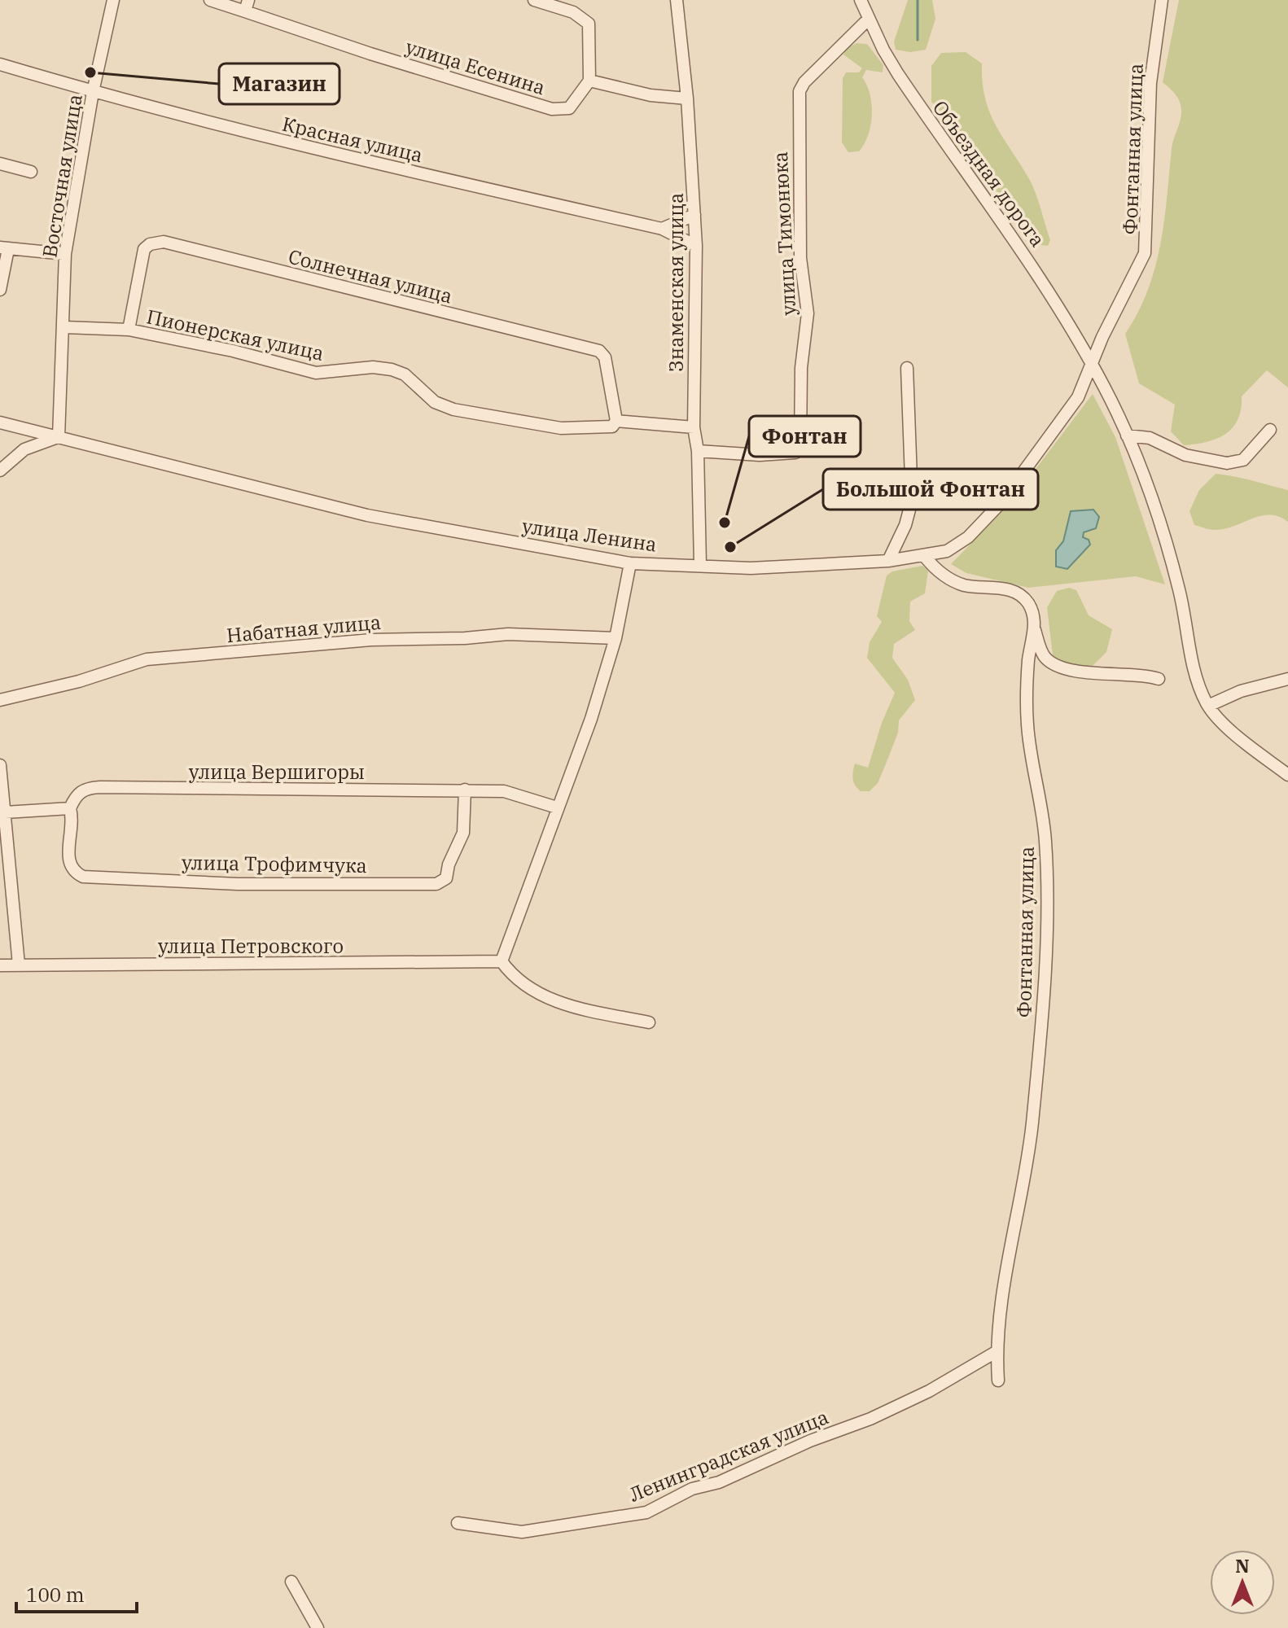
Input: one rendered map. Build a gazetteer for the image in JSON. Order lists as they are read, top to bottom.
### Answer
{
  "streets": {
    "street": [
      "улица Есенина",
      "Красная улица",
      "Фонтанная улица",
      "Объездная дорога",
      "Восточная улица",
      "улица Тимонюка",
      "Солнечная улица",
      "Знаменская улица",
      "Пионерская улица",
      "улица Ленина",
      "Набатная улица",
      "улица Вершигоры",
      "улица Трофимчука",
      "улица Петровского",
      "Ленинградская улица"
    ]
  },
  "crossings": [
    ["Красная улица", "Восточная улица"],
    ["Красная улица", "Знаменская улица"],
    ["Фонтанная улица", "Объездная дорога"],
    ["Фонтанная улица", "улица Ленина"],
    ["Фонтанная улица", "Ленинградская улица"],
    ["Объездная дорога", "улица Тимонюка"],
    ["Объездная дорога", "улица Ленина"],
    ["Восточная улица", "Пионерская улица"],
    ["Восточная улица", "улица Ленина"],
    ["улица Тимонюка", "Знаменская улица"],
    ["Солнечная улица", "Пионерская улица"],
    ["Знаменская улица", "Пионерская улица"],
    ["Знаменская улица", "улица Ленина"],
    ["улица Вершигоры", "улица Трофимчука"]
  ],
  "places": ["Магазин", "Фонтан", "Большой Фонтан"],
  "scale_bar": "100 m",
  "north": "top"
}
